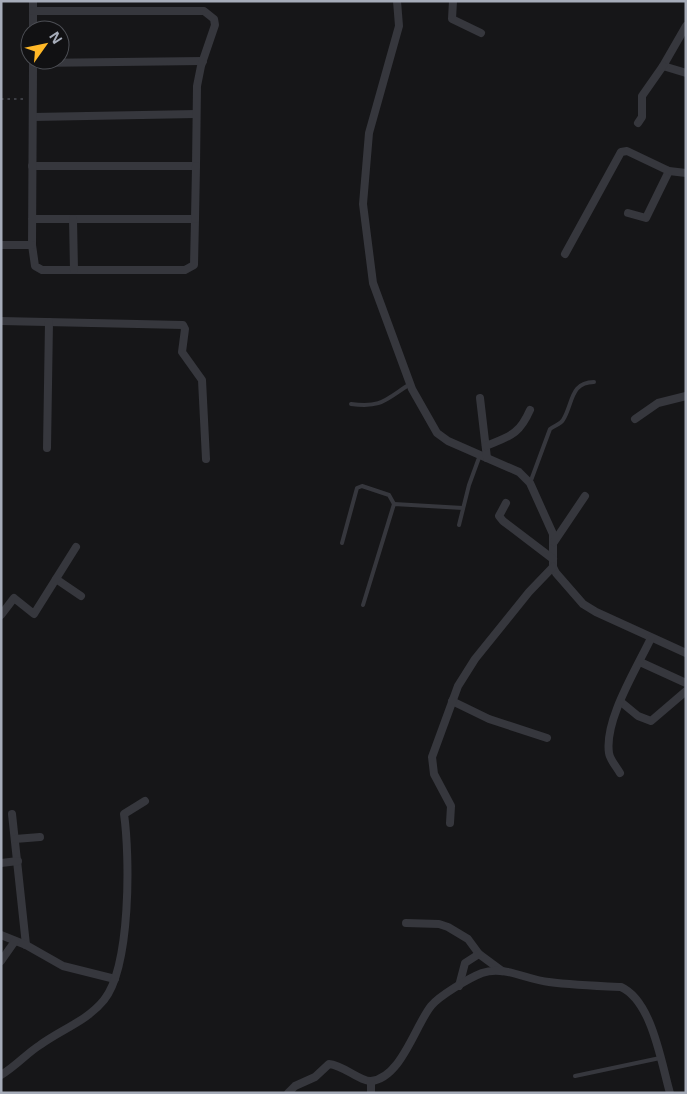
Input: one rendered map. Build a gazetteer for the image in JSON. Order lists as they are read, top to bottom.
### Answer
{
  "north": "top right"
}
